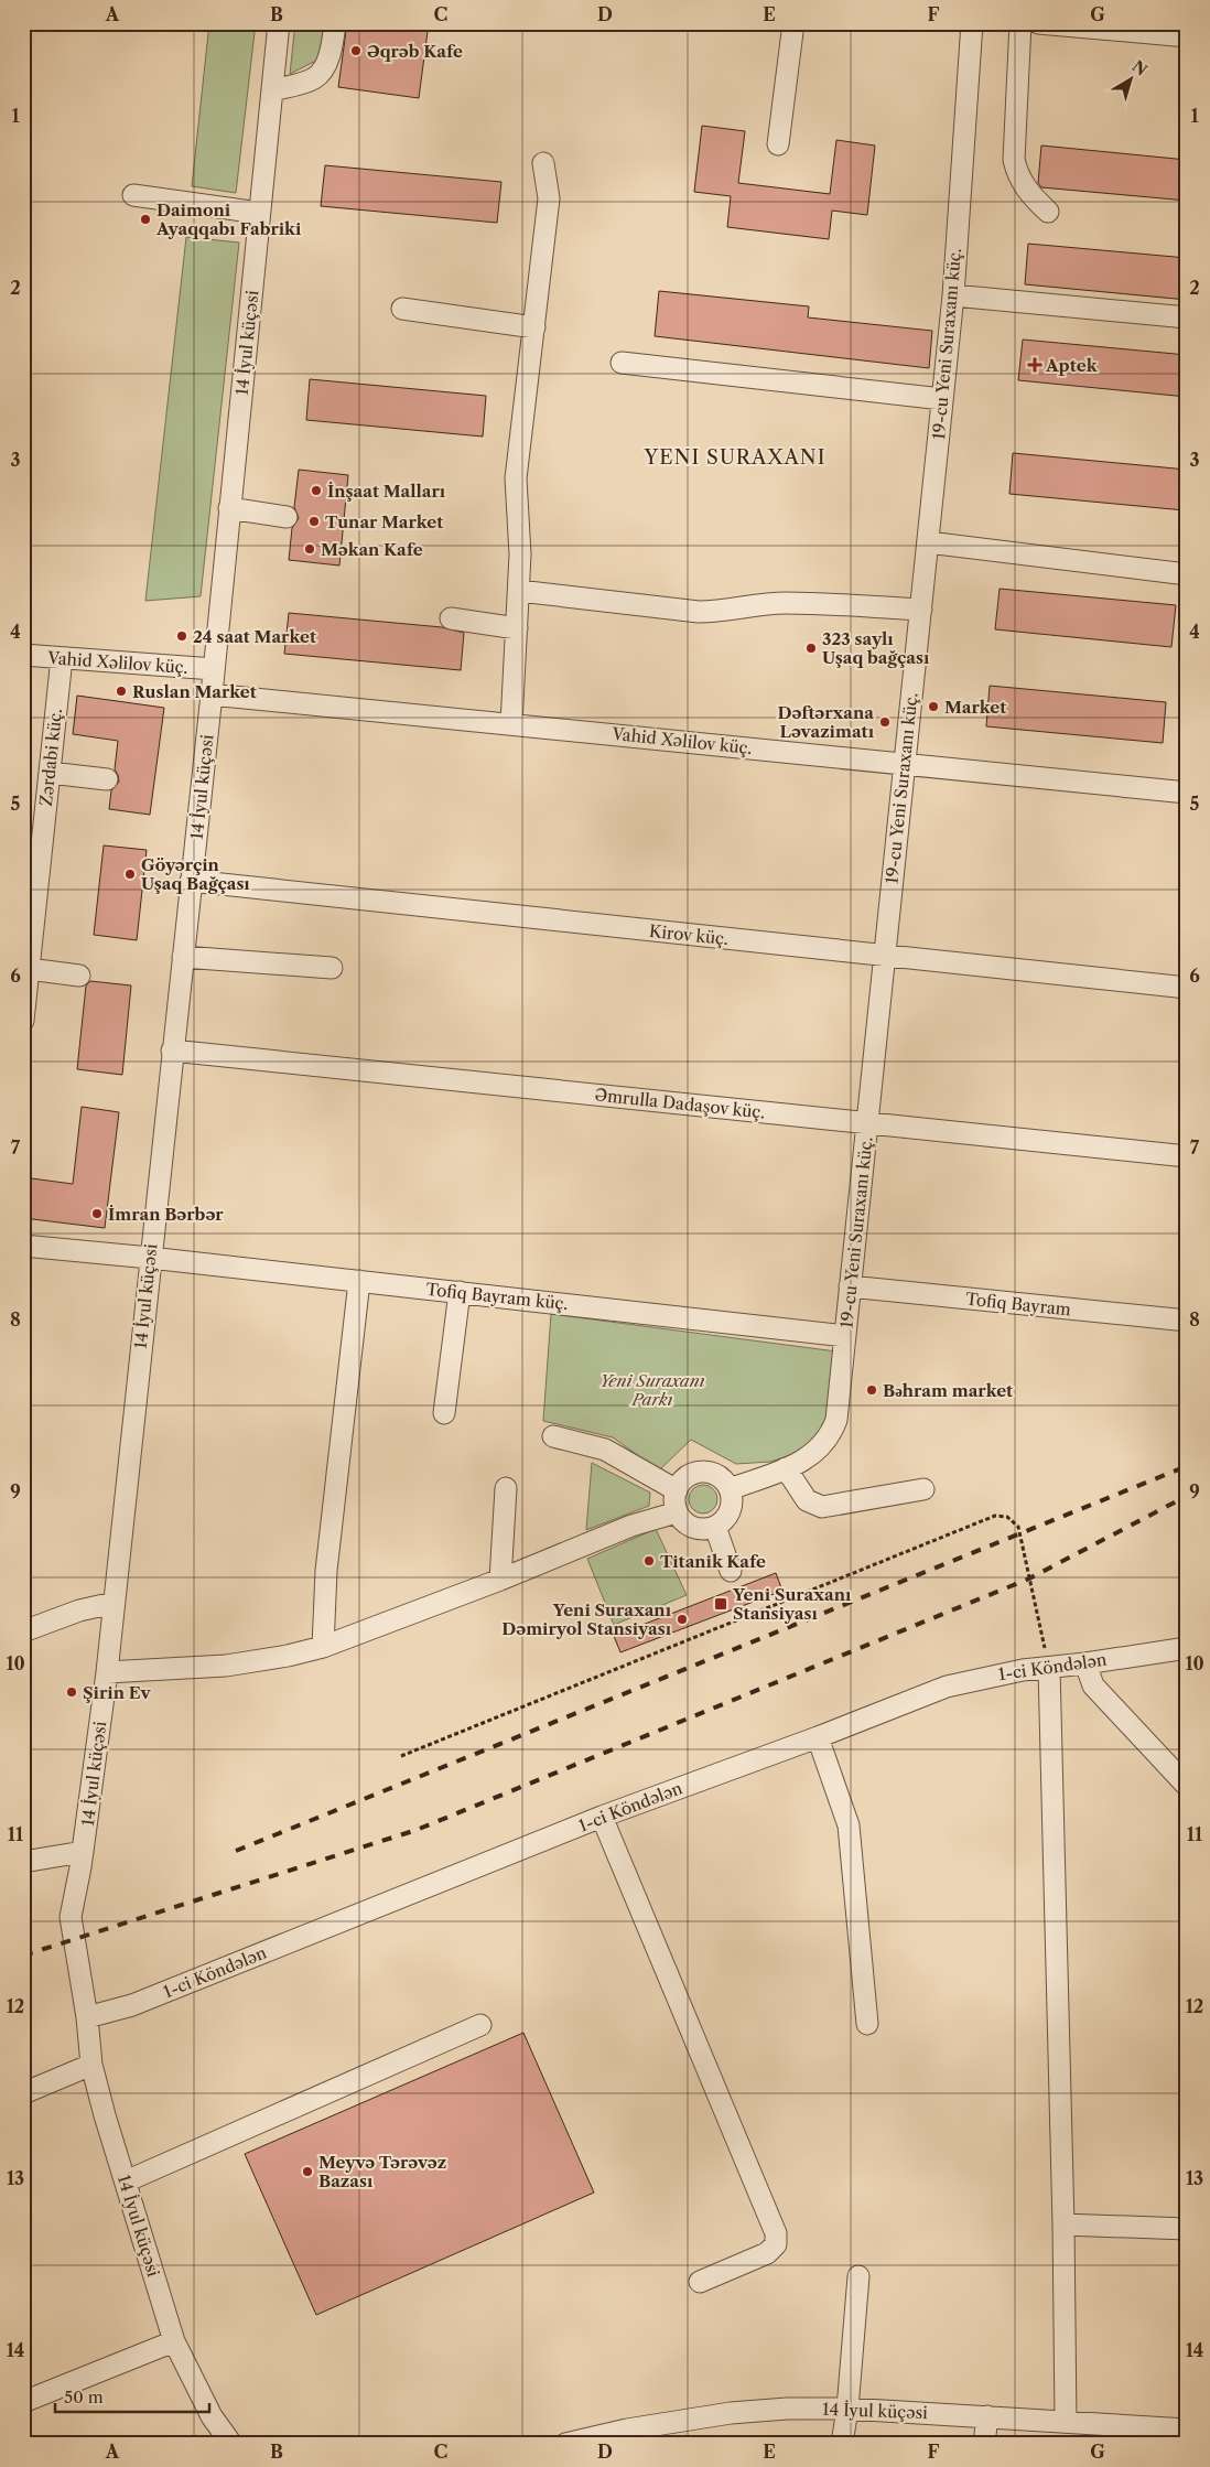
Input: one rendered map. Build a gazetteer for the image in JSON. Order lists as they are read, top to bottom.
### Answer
{
  "streets": {
    "street": [
      "14 İyul küçəsi",
      "19-cu Yeni Suraxanı küç.",
      "Vahid Xəlilov küç.",
      "Zərdabi küç.",
      "Kirov küç.",
      "Əmrulla Dadaşov küç.",
      "Tofiq Bayram küç.",
      "Tofiq Bayram",
      "1-ci Köndələn"
    ]
  },
  "crossings": [
    ["14 İyul küçəsi", "Vahid Xəlilov küç."],
    ["14 İyul küçəsi", "Kirov küç."],
    ["14 İyul küçəsi", "Əmrulla Dadaşov küç."],
    ["14 İyul küçəsi", "Tofiq Bayram küç."],
    ["14 İyul küçəsi", "1-ci Köndələn"],
    ["19-cu Yeni Suraxanı küç.", "Vahid Xəlilov küç."],
    ["19-cu Yeni Suraxanı küç.", "Kirov küç."],
    ["19-cu Yeni Suraxanı küç.", "Əmrulla Dadaşov küç."],
    ["19-cu Yeni Suraxanı küç.", "Tofiq Bayram küç."],
    ["19-cu Yeni Suraxanı küç.", "Tofiq Bayram"],
    ["Vahid Xəlilov küç.", "Zərdabi küç."]
  ],
  "districts": ["YENI SURAXANI"],
  "parks": ["Yeni Suraxanı Parkı"],
  "places": {
    "other": [
      "Əqrəb Kafe",
      "Daimoni Ayaqqabı Fabriki",
      "İnşaat Malları",
      "Tunar Market",
      "Məkan Kafe",
      "24 saat Market",
      "323 saylı Uşaq bağçası",
      "Ruslan Market",
      "Market",
      "Dəftərxana Ləvazimatı",
      "Göyərçin Uşaq Bağçası",
      "İmran Bərbər",
      "Bәhram market",
      "Titanik Kafe",
      "Yeni Suraxanı Dəmiryol Stansiyası",
      "Şirin Ev",
      "Meyvə Tərəvəz Bazası"
    ],
    "health": ["Aptek"],
    "transit": ["Yeni Suraxanı Stansiyası"]
  },
  "scale_bar": "50 m",
  "north": "top right",
  "grid": {
    "columns": [
      "A",
      "B",
      "C",
      "D",
      "E",
      "F",
      "G"
    ],
    "rows": [
      "1",
      "2",
      "3",
      "4",
      "5",
      "6",
      "7",
      "8",
      "9",
      "10",
      "11",
      "12",
      "13",
      "14"
    ]
  }
}
